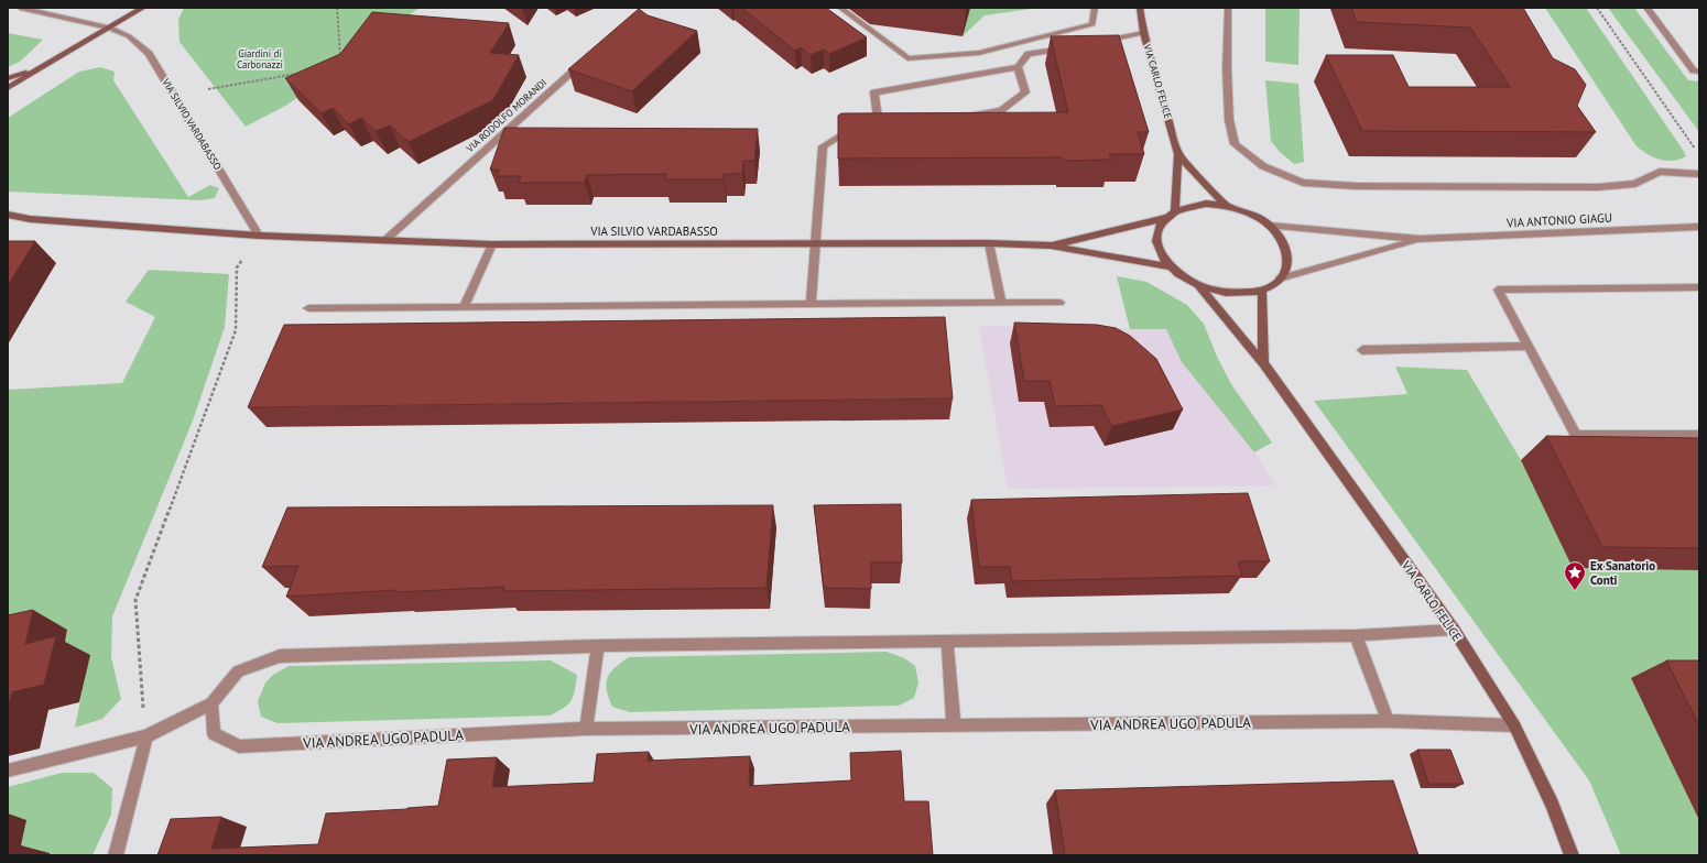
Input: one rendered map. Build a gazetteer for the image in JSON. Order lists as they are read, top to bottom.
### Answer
{
  "streets": {
    "main road": ["VIA CARLO FELICE", "VIA SILVIO VARDABASSO"],
    "street": ["VIA RODOLFO MORANDI", "VIA ANTONIO GIAGU", "VIA ANDREA UGO PADULA"]
  },
  "crossings": [
    ["VIA CARLO FELICE", "VIA SILVIO VARDABASSO"],
    ["VIA CARLO FELICE", "VIA ANTONIO GIAGU"],
    ["VIA CARLO FELICE", "VIA ANDREA UGO PADULA"],
    ["VIA RODOLFO MORANDI", "VIA SILVIO VARDABASSO"],
    ["VIA SILVIO VARDABASSO", "VIA ANTONIO GIAGU"]
  ],
  "parks": ["Giardini di Carbonazzi"],
  "places": {
    "place": ["Ex Sanatorio Conti"]
  }
}
